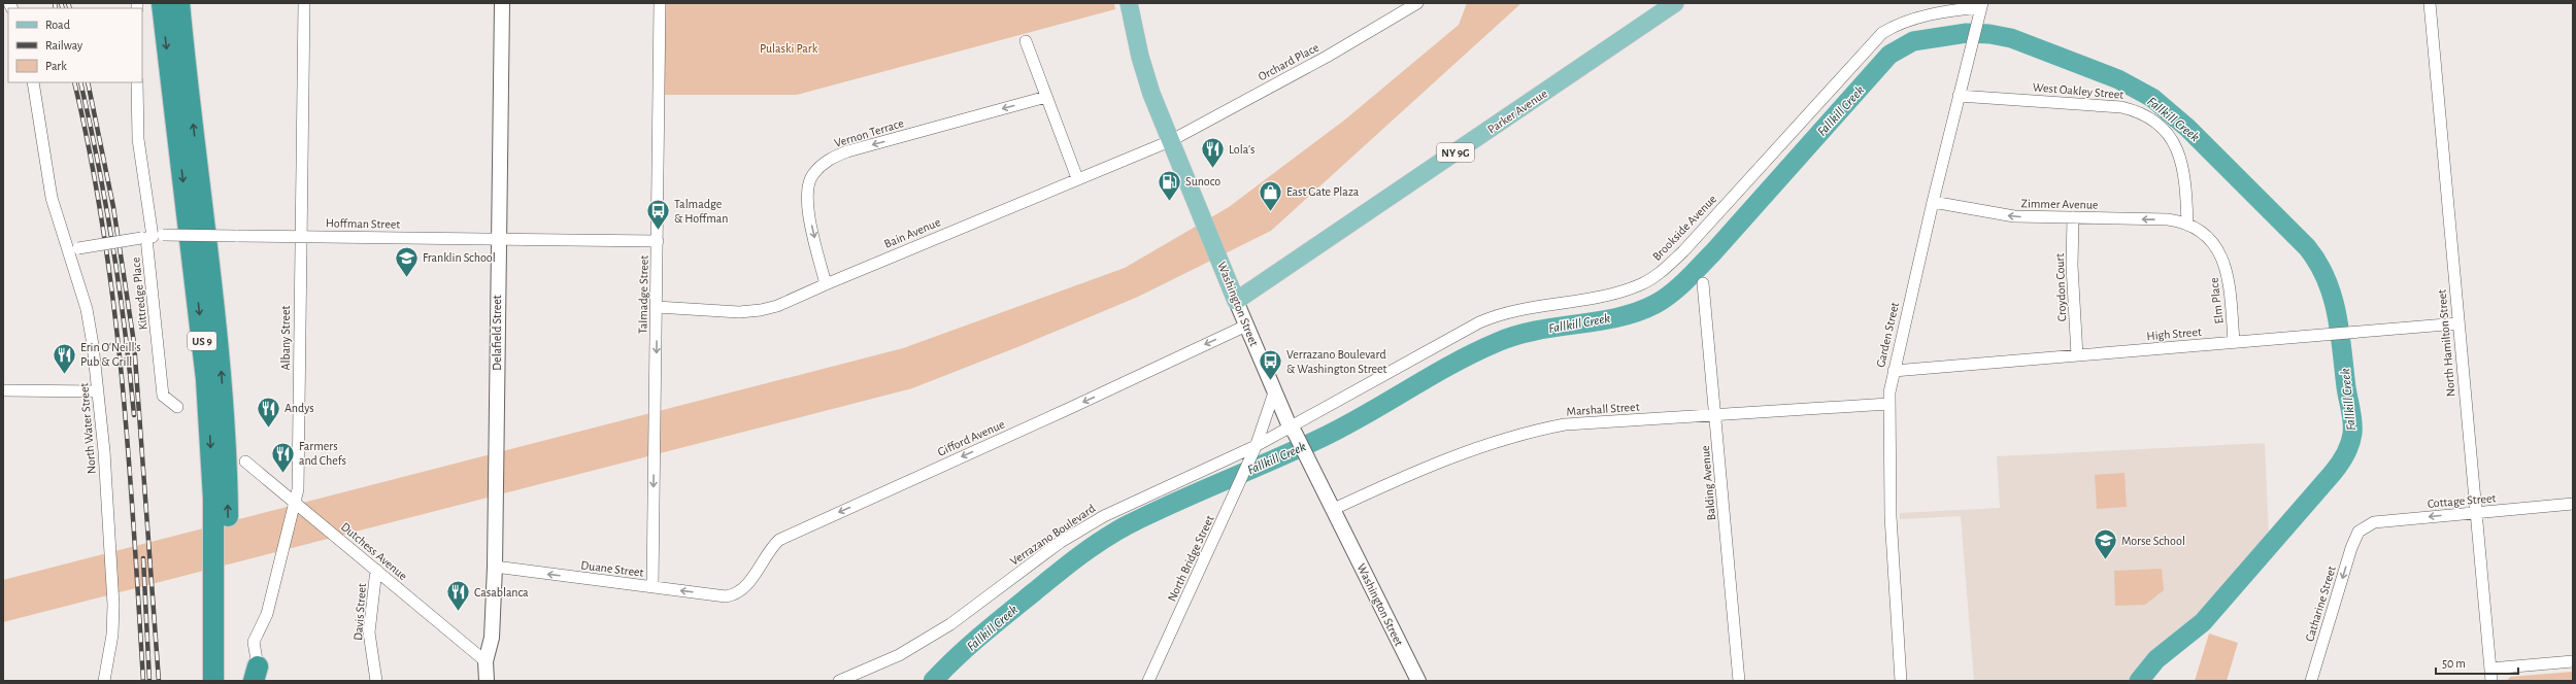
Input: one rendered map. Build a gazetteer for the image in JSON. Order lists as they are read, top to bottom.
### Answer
{
  "streets": {
    "highway": ["US 9"],
    "main road": ["Parker Avenue", "NY 9G", "Washington Street"],
    "street": [
      "Orchard Place",
      "West Oakley Street",
      "Vernon Terrace",
      "Zimmer Avenue",
      "Hoffman Street",
      "Brookside Avenue",
      "Bain Avenue",
      "Croydon Court",
      "Kittredge Place",
      "Talmadge Street",
      "Elm Place",
      "Delafield Street",
      "High Street",
      "Garden Street",
      "Albany Street",
      "North Hamilton Street",
      "Marshall Street",
      "North Water Street",
      "Gifford Avenue",
      "Balding Avenue",
      "Cottage Street",
      "Verrazano Boulevard",
      "Dutchess Avenue",
      "North Bridge Street",
      "Duane Street",
      "Catharine Street",
      "Davis Street"
    ]
  },
  "crossings": [
    ["Orchard Place", "Bain Avenue"],
    ["Orchard Place", "Washington Street"],
    ["West Oakley Street", "Zimmer Avenue"],
    ["West Oakley Street", "Elm Place"],
    ["West Oakley Street", "Garden Street"],
    ["Parker Avenue", "Washington Street"],
    ["Vernon Terrace", "Bain Avenue"],
    ["Zimmer Avenue", "Croydon Court"],
    ["Zimmer Avenue", "Elm Place"],
    ["Zimmer Avenue", "Garden Street"],
    ["Hoffman Street", "Kittredge Place"],
    ["Hoffman Street", "Talmadge Street"],
    ["Hoffman Street", "Delafield Street"],
    ["Hoffman Street", "Albany Street"],
    ["Hoffman Street", "North Water Street"],
    ["Brookside Avenue", "Washington Street"],
    ["Brookside Avenue", "Garden Street"],
    ["Brookside Avenue", "Verrazano Boulevard"],
    ["Bain Avenue", "Talmadge Street"],
    ["Bain Avenue", "Washington Street"],
    ["Croydon Court", "High Street"],
    ["Talmadge Street", "Duane Street"],
    ["Elm Place", "High Street"],
    ["Washington Street", "Marshall Street"],
    ["Washington Street", "Gifford Avenue"],
    ["Washington Street", "Verrazano Boulevard"],
    ["Washington Street", "North Bridge Street"],
    ["Delafield Street", "Dutchess Avenue"],
    ["Delafield Street", "Duane Street"],
    ["High Street", "Garden Street"],
    ["High Street", "North Hamilton Street"],
    ["Garden Street", "Marshall Street"],
    ["Albany Street", "Dutchess Avenue"],
    ["North Hamilton Street", "Cottage Street"],
    ["Marshall Street", "Balding Avenue"],
    ["Gifford Avenue", "Duane Street"],
    ["Cottage Street", "Catharine Street"],
    ["Verrazano Boulevard", "North Bridge Street"],
    ["Dutchess Avenue", "Davis Street"]
  ],
  "one_way": [
    "Vernon Terrace",
    "Zimmer Avenue",
    "Talmadge Street",
    "Gifford Avenue",
    "Cottage Street",
    "Duane Street",
    "Catharine Street"
  ],
  "water": ["Fallkill Creek"],
  "parks": ["Pulaski Park"],
  "places": {
    "restaurant": [
      "Lola’s",
      "Erin O'Neill's Pub & Grill",
      "Andys",
      "Farmers and Chefs",
      "Casablanca"
    ],
    "fuel station": ["Sunoco"],
    "shop": ["East Gate Plaza"],
    "bus stop": ["Talmadge & Hoffman", "Verrazano Boulevard & Washington Street"],
    "school or university": ["Franklin School", "Morse School"]
  },
  "legend": ["Road", "Railway", "Park"],
  "scale_bar": "50 m"
}
